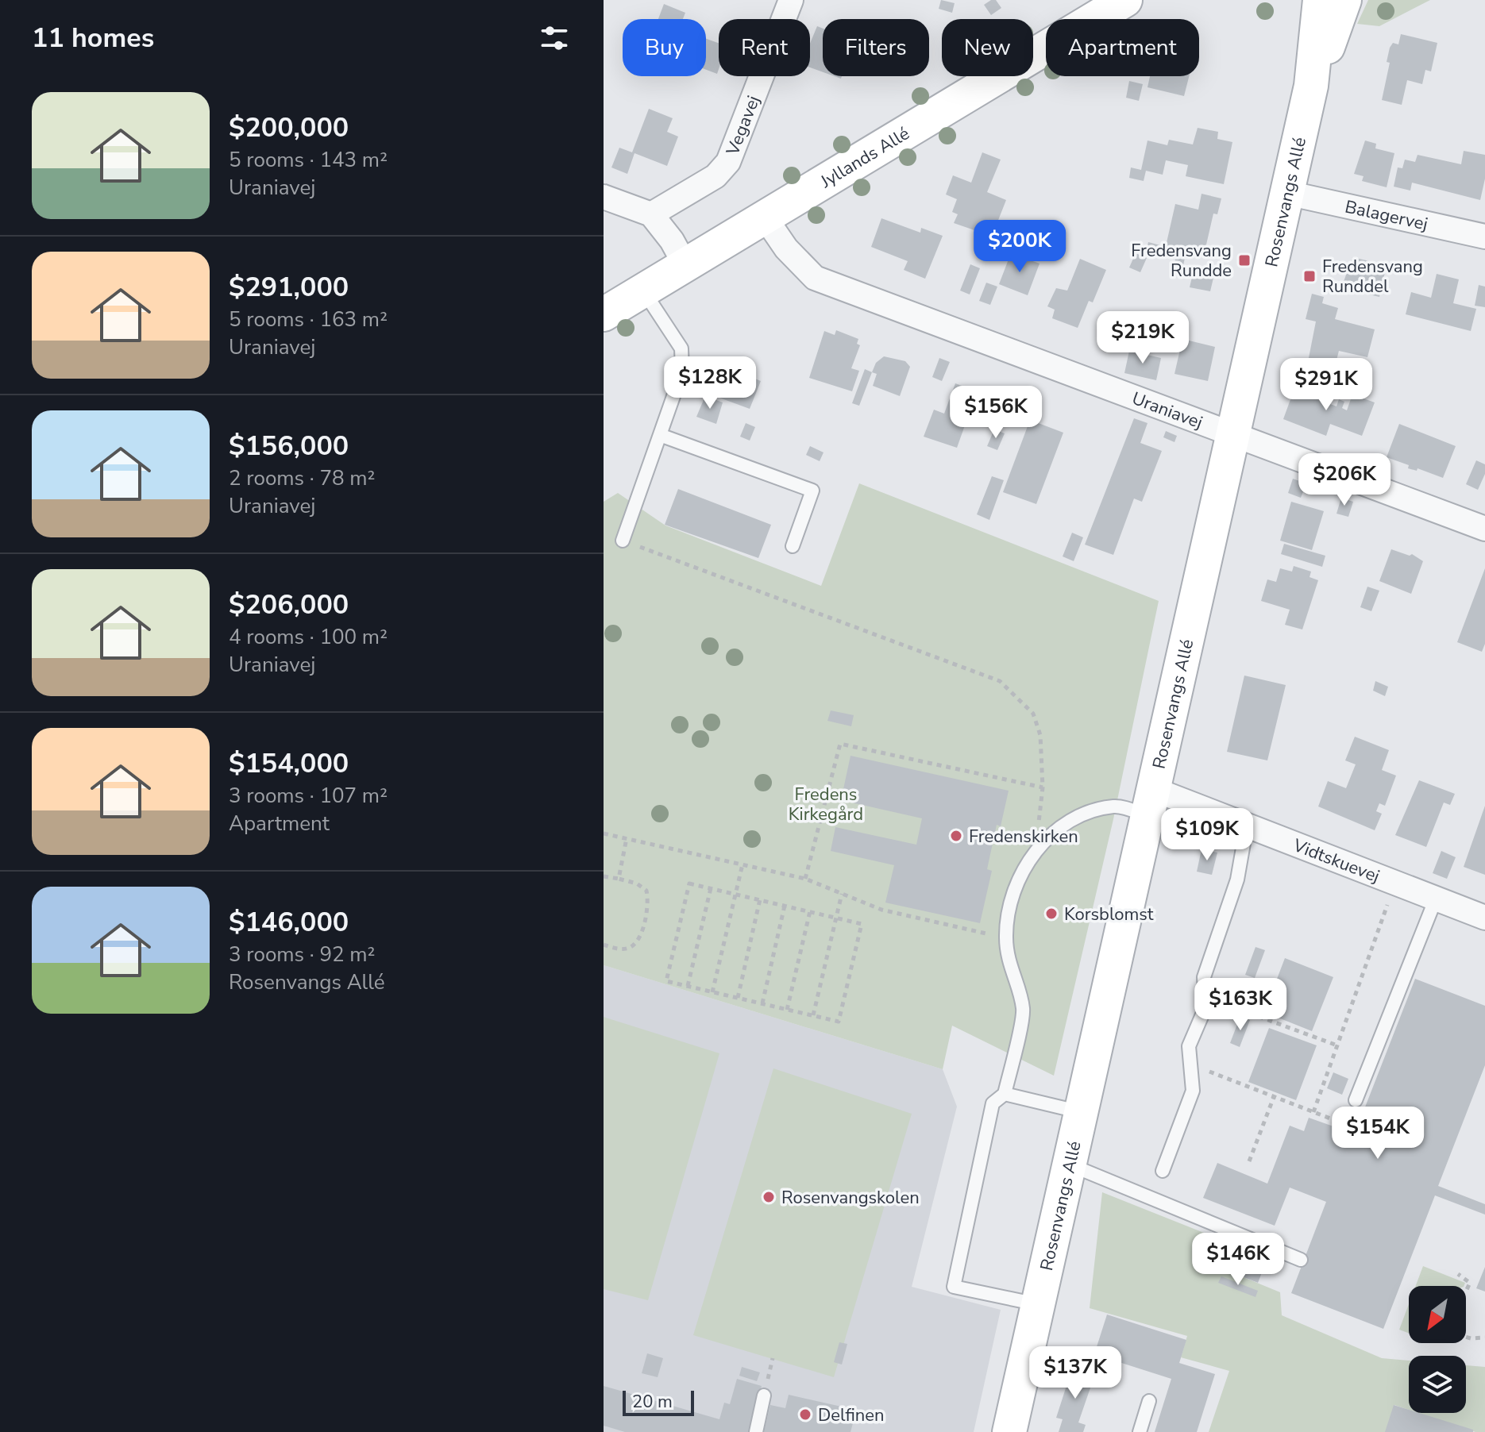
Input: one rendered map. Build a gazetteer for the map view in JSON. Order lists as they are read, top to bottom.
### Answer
{
  "streets": {
    "street": [
      "Vegavej",
      "Jyllands Allé",
      "Rosenvangs Allé",
      "Balagervej",
      "Uraniavej",
      "Vidtskuevej"
    ]
  },
  "crossings": [
    ["Jyllands Allé", "Uraniavej"],
    ["Rosenvangs Allé", "Balagervej"],
    ["Rosenvangs Allé", "Uraniavej"],
    ["Rosenvangs Allé", "Vidtskuevej"]
  ],
  "parks": ["Fredens Kirkegård"],
  "places": {
    "transit": ["Fredensvang Rundde", "Fredensvang Runddel"],
    "other": [
      "Fredenskirken",
      "Korsblomst",
      "Rosenvangskolen",
      "Delfinen"
    ]
  },
  "scale_bar": "20 m",
  "north": "bottom left",
  "page": {
    "heading": "11 homes",
    "chip": [
      "Buy",
      "Rent",
      "Filters",
      "New",
      "Apartment"
    ],
    "list": [
      {
        "name": "$200,000",
        "note": "5 rooms · 143 m² · Uraniavej"
      },
      {
        "name": "$291,000",
        "note": "5 rooms · 163 m² · Uraniavej"
      },
      {
        "name": "$156,000",
        "note": "2 rooms · 78 m² · Uraniavej"
      },
      {
        "name": "$206,000",
        "note": "4 rooms · 100 m² · Uraniavej"
      },
      {
        "name": "$154,000",
        "note": "3 rooms · 107 m² · Apartment"
      },
      {
        "name": "$146,000",
        "note": "3 rooms · 92 m² · Rosenvangs Allé"
      }
    ],
    "price": [
      "$200K",
      "$219K",
      "$128K",
      "$291K",
      "$156K",
      "$206K",
      "$109K",
      "$163K",
      "$154K",
      "$146K",
      "$137K"
    ],
    "scale": "20 m"
  }
}
